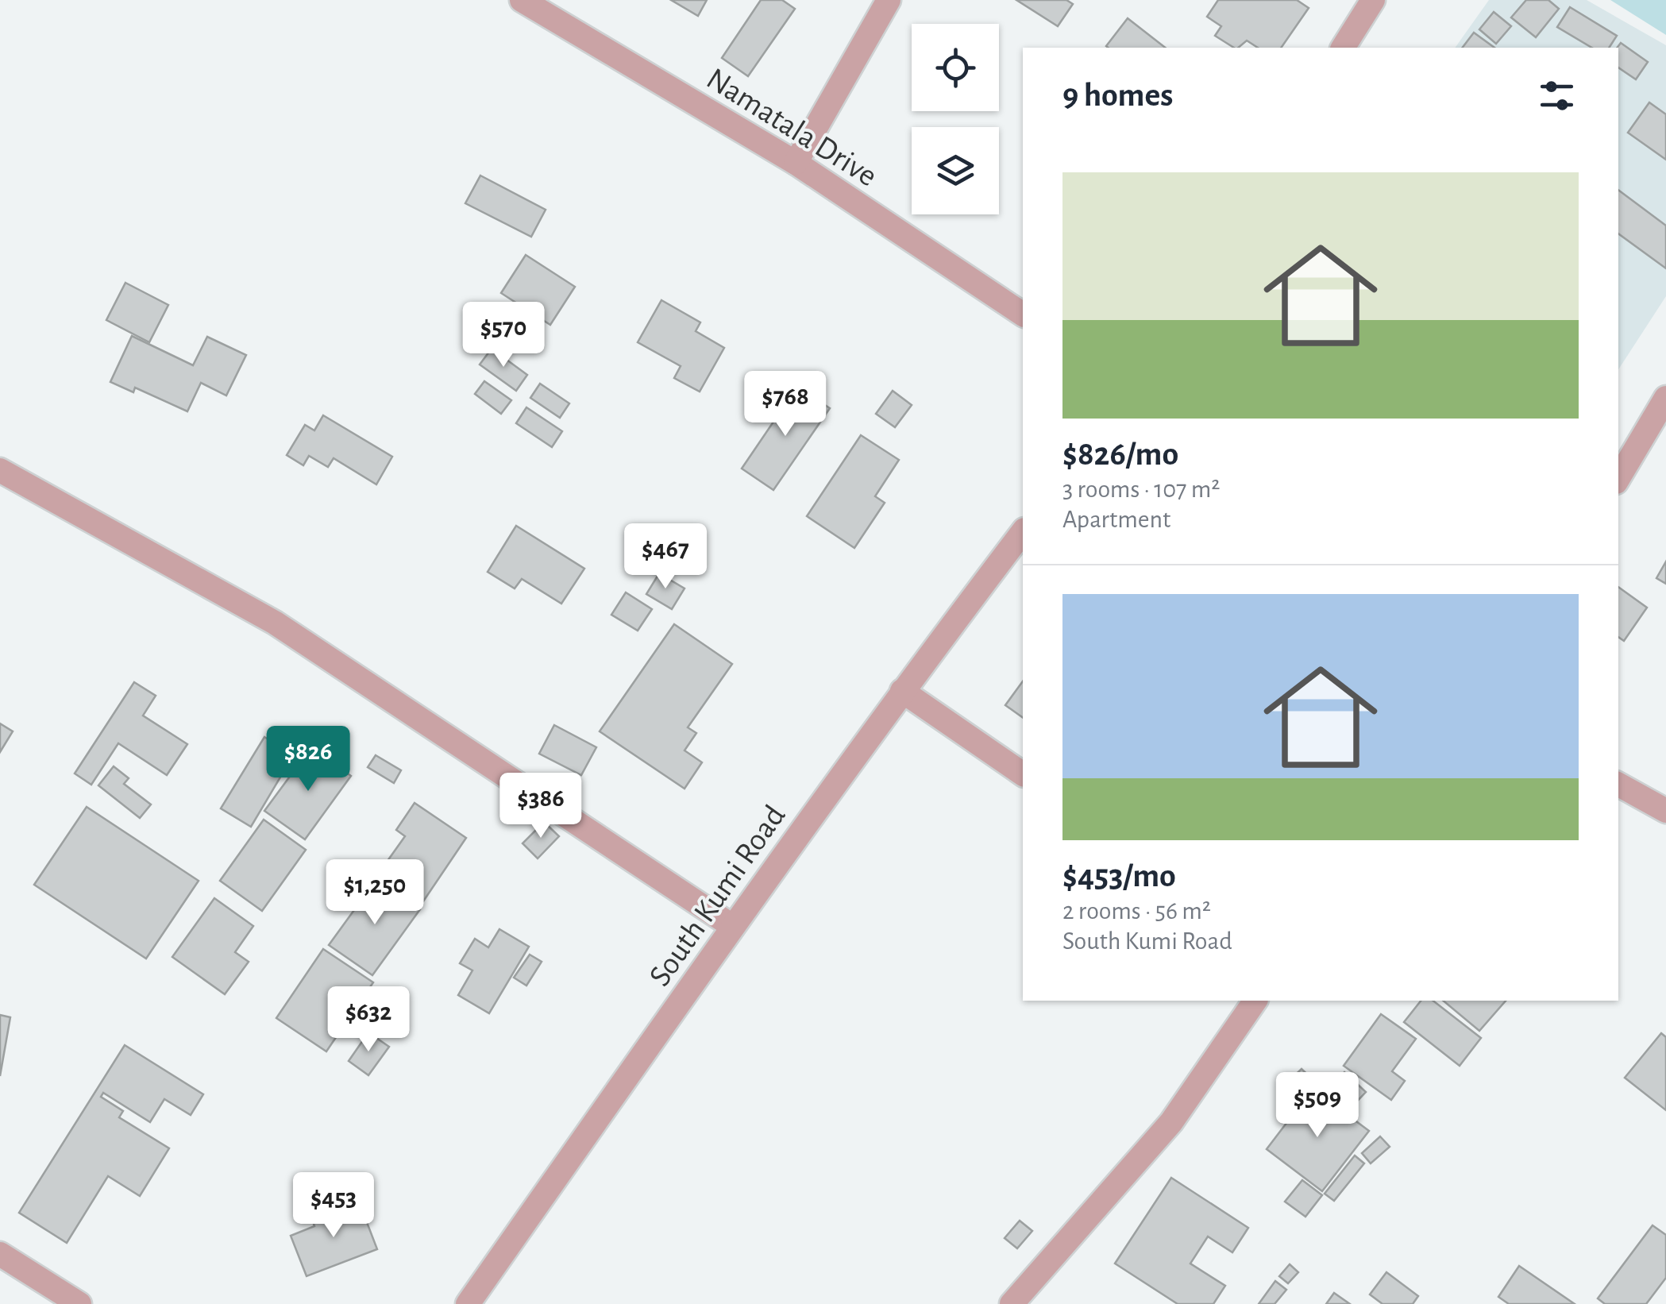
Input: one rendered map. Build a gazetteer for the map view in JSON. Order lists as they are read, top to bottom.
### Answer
{
  "streets": {
    "street": ["Namatala Drive", "South Kumi Road"]
  },
  "page": {
    "heading": "9 homes",
    "list": [
      {
        "name": "$826/mo",
        "note": "3 rooms · 107 m² · Apartment"
      },
      {
        "name": "$453/mo",
        "note": "2 rooms · 56 m² · South Kumi Road"
      }
    ],
    "price": [
      "$570",
      "$768",
      "$467",
      "$826",
      "$386",
      "$1,250",
      "$632",
      "$509",
      "$453"
    ]
  }
}
